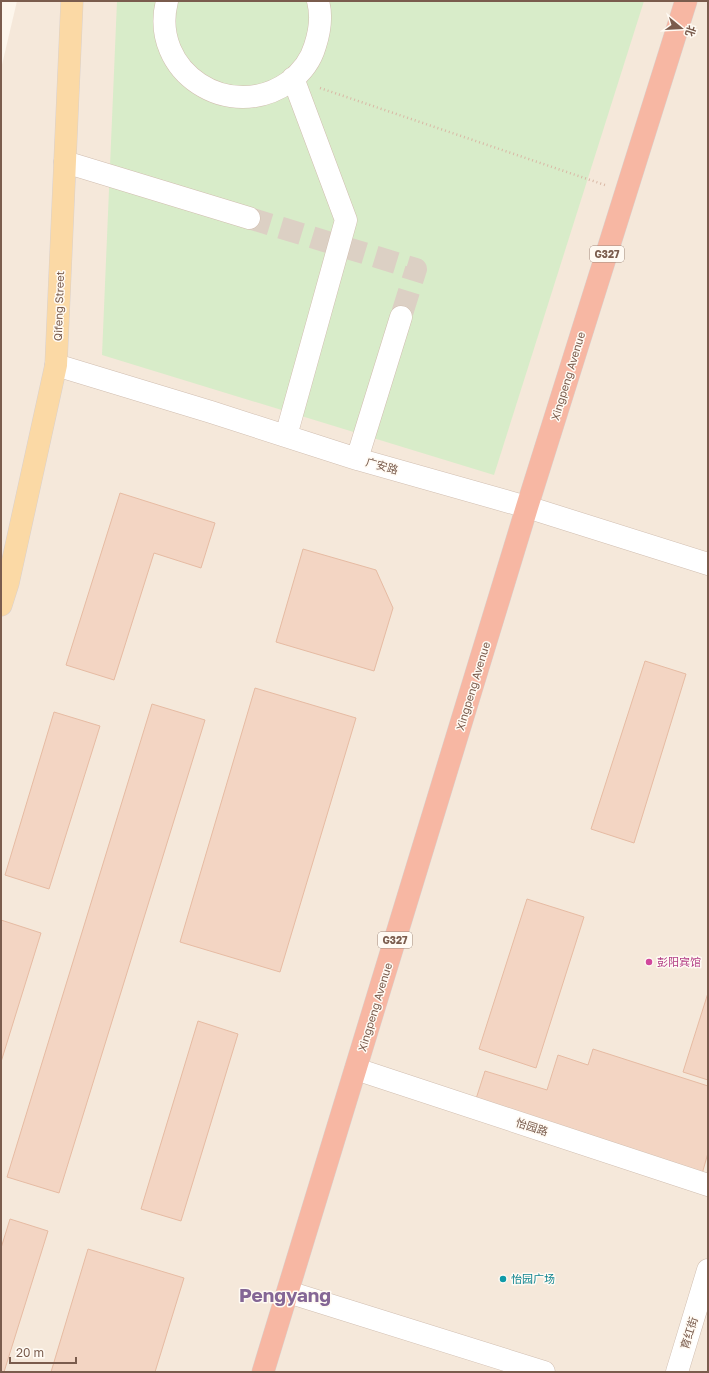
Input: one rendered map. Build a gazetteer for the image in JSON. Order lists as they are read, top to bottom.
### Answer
{
  "streets": {
    "highway": ["G327", "Xingpeng Avenue"],
    "main road": ["Qifeng Street"],
    "street": ["广安路", "怡园路", "育红街"]
  },
  "crossings": [
    ["Qifeng Street", "广安路"],
    ["Xingpeng Avenue", "广安路"],
    ["Xingpeng Avenue", "怡园路"]
  ],
  "districts": ["Pengyang"],
  "places": ["彭阳宾馆", "怡园广场"],
  "scale_bar": "20 m",
  "north": "right"
}
